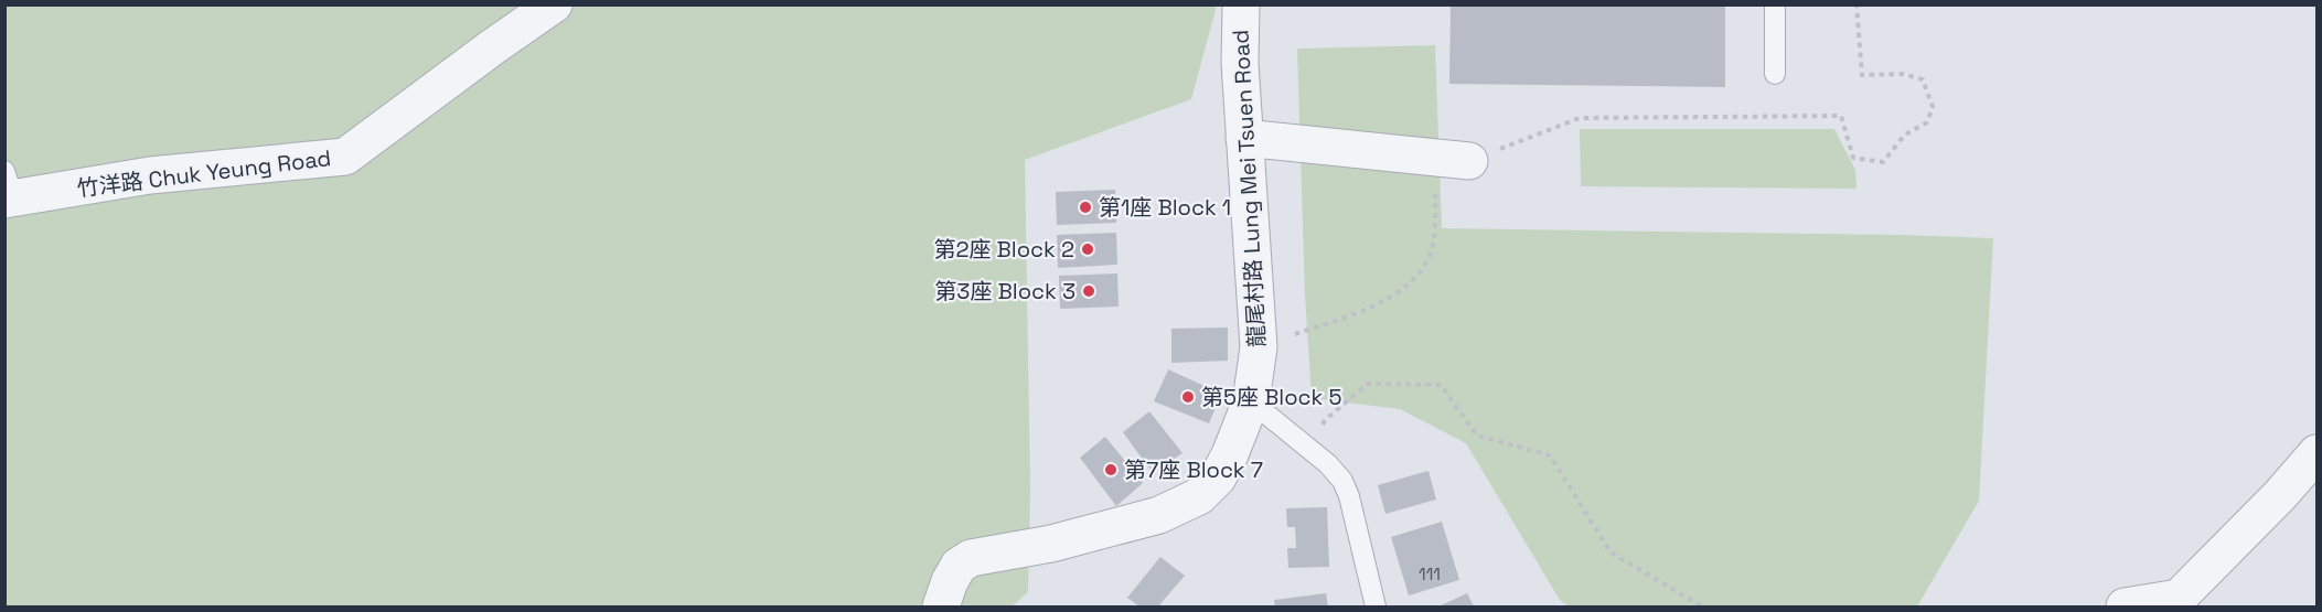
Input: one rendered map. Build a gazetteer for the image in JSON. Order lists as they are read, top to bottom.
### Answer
{
  "streets": {
    "street": ["竹洋路 Chuk Yeung Road", "龍尾村路 Lung Mei Tsuen Road"]
  },
  "places": [
    "第1座 Block 1",
    "第2座 Block 2",
    "第3座 Block 3",
    "第5座 Block 5",
    "第7座 Block 7"
  ],
  "house_numbers": ["111"]
}
